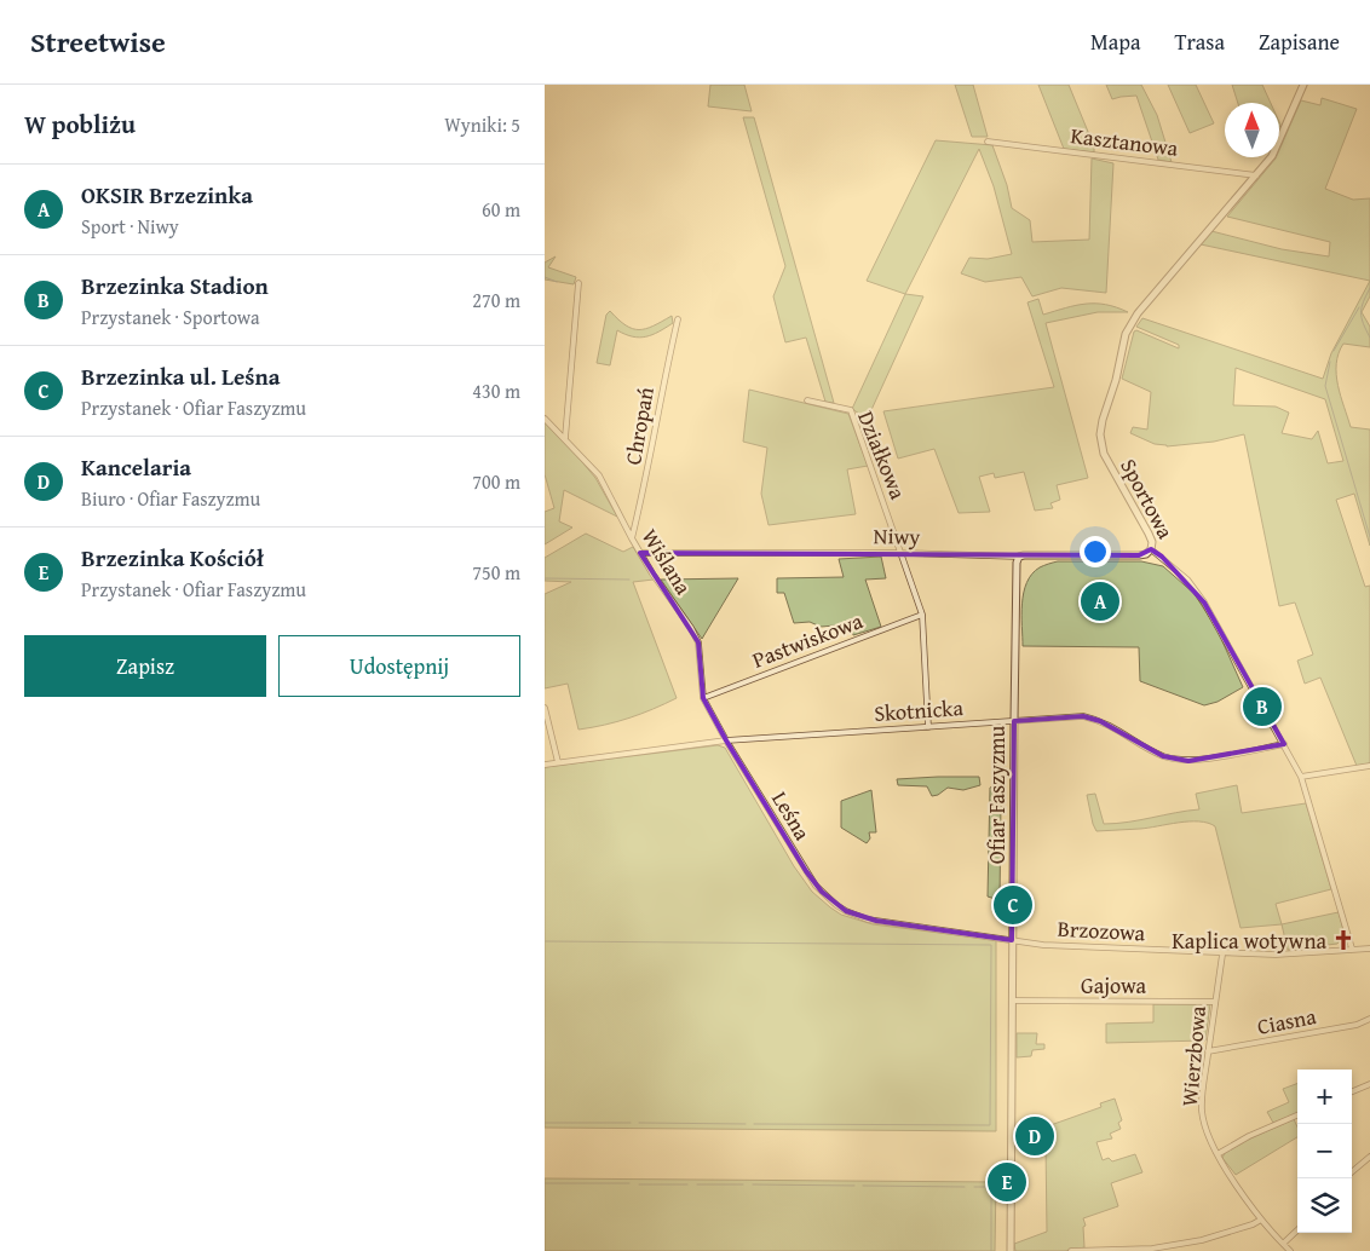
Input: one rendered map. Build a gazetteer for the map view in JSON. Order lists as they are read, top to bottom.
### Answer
{
  "streets": {
    "street": [
      "Kasztanowa",
      "Chropań",
      "Działkowa",
      "Sportowa",
      "Niwy",
      "Wiślana",
      "Pastwiskowa",
      "Skotnicka",
      "Ofiar Faszyzmu",
      "Leśna",
      "Brzozowa",
      "Gajowa",
      "Ciasna",
      "Wierzbowa"
    ]
  },
  "crossings": [
    ["Kasztanowa", "Sportowa"],
    ["Chropań", "Wiślana"],
    ["Działkowa", "Niwy"],
    ["Działkowa", "Pastwiskowa"],
    ["Działkowa", "Skotnicka"],
    ["Sportowa", "Niwy"],
    ["Sportowa", "Skotnicka"],
    ["Sportowa", "Brzozowa"],
    ["Niwy", "Wiślana"],
    ["Niwy", "Ofiar Faszyzmu"],
    ["Wiślana", "Pastwiskowa"],
    ["Wiślana", "Skotnicka"],
    ["Wiślana", "Leśna"],
    ["Skotnicka", "Ofiar Faszyzmu"],
    ["Skotnicka", "Leśna"],
    ["Ofiar Faszyzmu", "Leśna"],
    ["Ofiar Faszyzmu", "Brzozowa"],
    ["Ofiar Faszyzmu", "Gajowa"],
    ["Leśna", "Brzozowa"],
    ["Brzozowa", "Wierzbowa"],
    ["Gajowa", "Wierzbowa"],
    ["Ciasna", "Wierzbowa"]
  ],
  "places": {
    "church": ["Kaplica wotywna"]
  },
  "north": "top",
  "page": {
    "header": "Streetwise",
    "nav": ["Mapa", "Trasa", "Zapisane"],
    "heading": ["W pobliżu", "Wyniki: 5"],
    "list": [
      {
        "mark": "A",
        "name": "OKSIR Brzezinka",
        "note": "Sport · Niwy",
        "value": "60 m"
      },
      {
        "mark": "B",
        "name": "Brzezinka Stadion",
        "note": "Przystanek · Sportowa",
        "value": "270 m"
      },
      {
        "mark": "C",
        "name": "Brzezinka ul. Leśna",
        "note": "Przystanek · Ofiar Faszyzmu",
        "value": "430 m"
      },
      {
        "mark": "D",
        "name": "Kancelaria",
        "note": "Biuro · Ofiar Faszyzmu",
        "value": "700 m"
      },
      {
        "mark": "E",
        "name": "Brzezinka Kościół",
        "note": "Przystanek · Ofiar Faszyzmu",
        "value": "750 m"
      }
    ],
    "pins": [
      "A",
      "B",
      "C",
      "D",
      "E"
    ],
    "buttons": ["Zapisz", "Udostępnij"],
    "map_buttons": ["+", "−"]
  }
}
